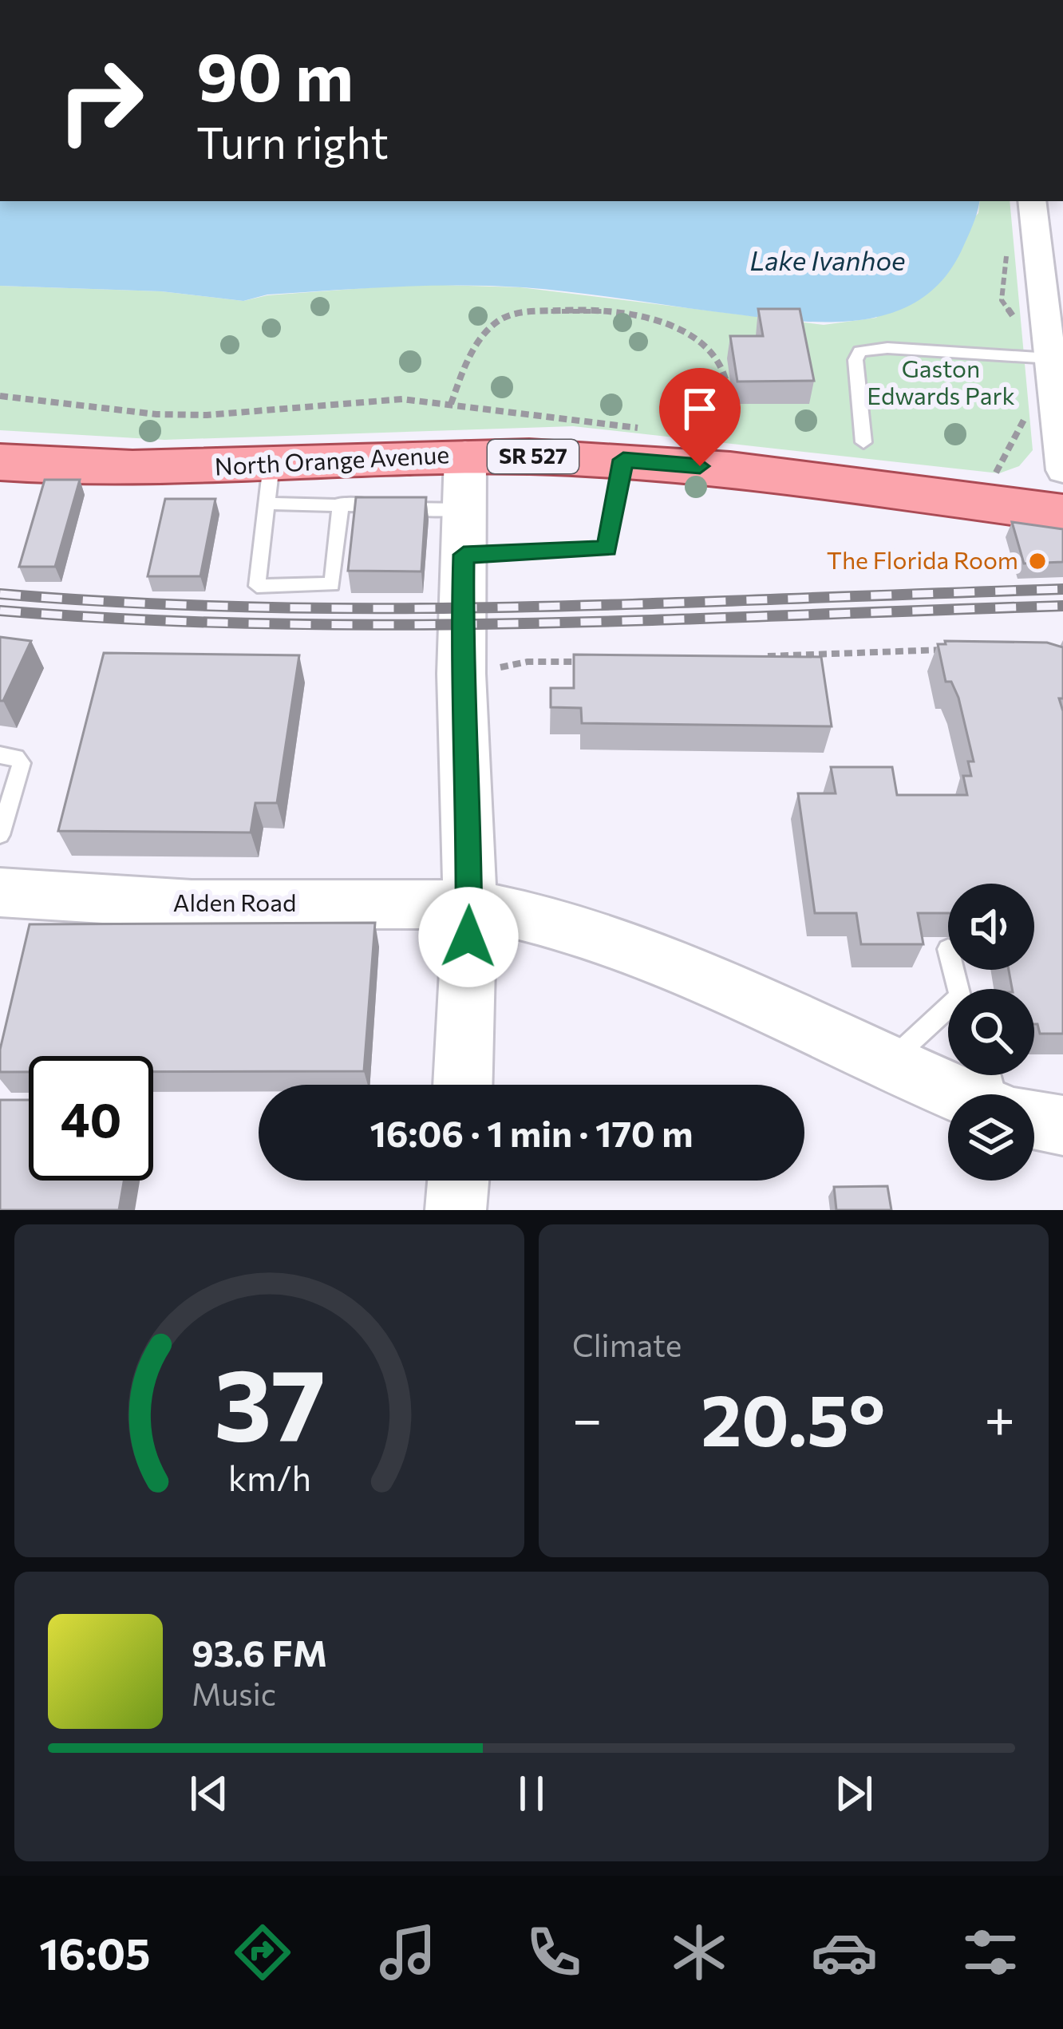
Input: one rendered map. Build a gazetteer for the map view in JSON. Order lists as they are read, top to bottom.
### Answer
{
  "streets": {
    "main road": ["SR 527", "North Orange Avenue"],
    "street": ["Alden Road"]
  },
  "water": ["Lake Ivanhoe"],
  "parks": ["Gaston Edwards Park"],
  "places": ["The Florida Room"],
  "page": {
    "turn": ["90 m", "Turn right"],
    "limit": "40",
    "trip": "16:06 · 1 min · 170 m",
    "tile": "Climate",
    "heat": ["−", "20.5°", "+"],
    "song": ["93.6 FM", "Music"],
    "tabs": "16:05",
    "gauge": ["37", "km/h"]
  }
}
